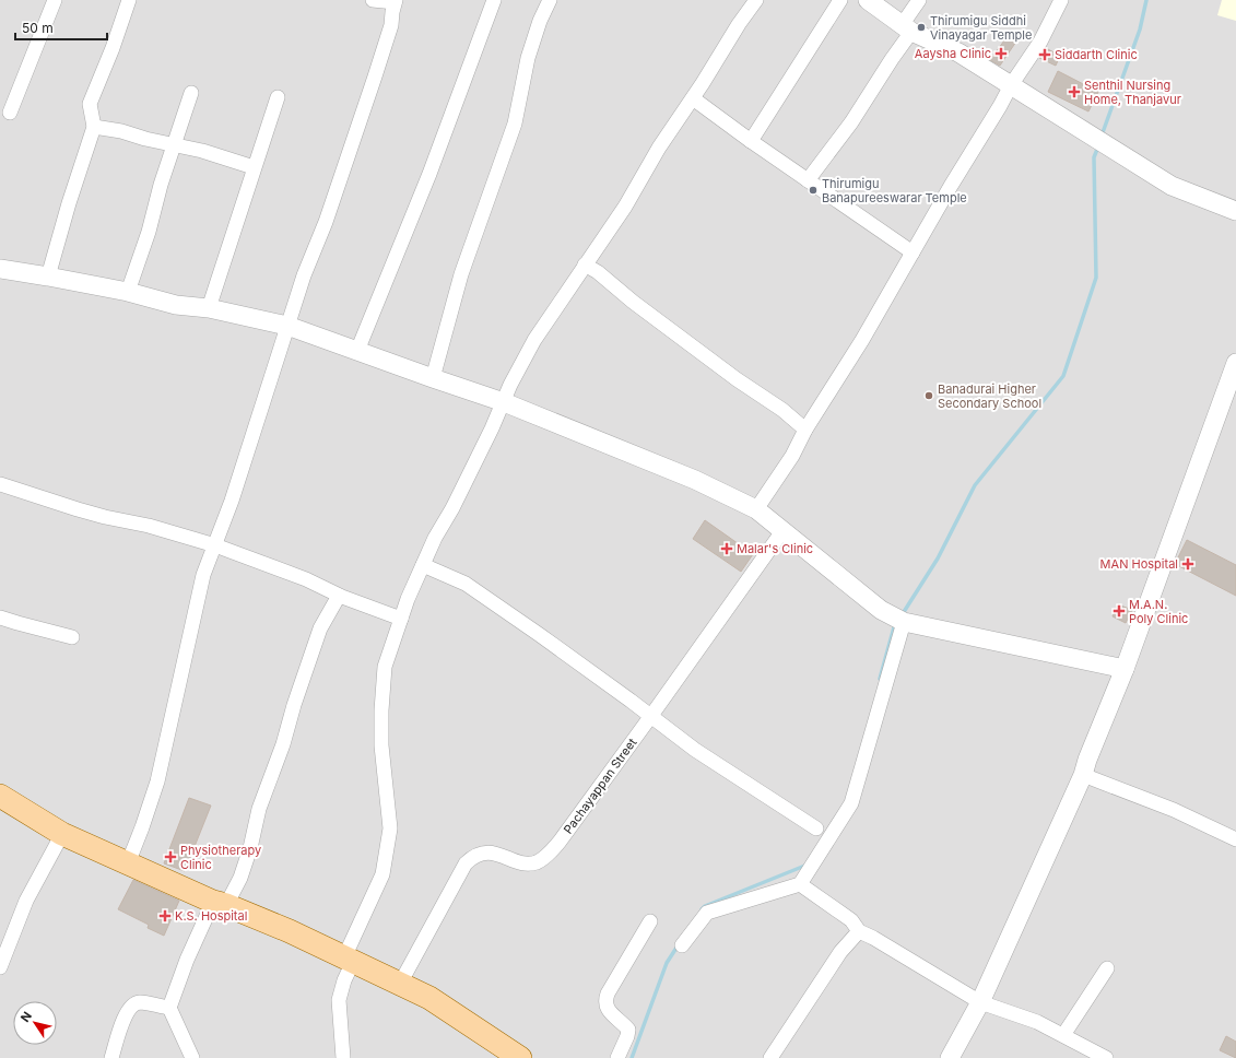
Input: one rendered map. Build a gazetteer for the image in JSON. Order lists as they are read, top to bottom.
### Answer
{
  "streets": {
    "street": ["Pachayappan Street"]
  },
  "places": {
    "other": ["Thirumigu Siddhi Vinayagar Temple", "Thirumigu Banapureeswarar Temple", "Banadurai Higher Secondary School"],
    "health": [
      "Aaysha Clinic",
      "Siddarth Clinic",
      "Senthil Nursing Home, Thanjavur",
      "Malar's Clinic",
      "MAN Hospital",
      "M.A.N. Poly Clinic",
      "Physiotherapy Clinic",
      "K.S. Hospital"
    ]
  },
  "scale_bar": "50 m",
  "north": "top left"
}
